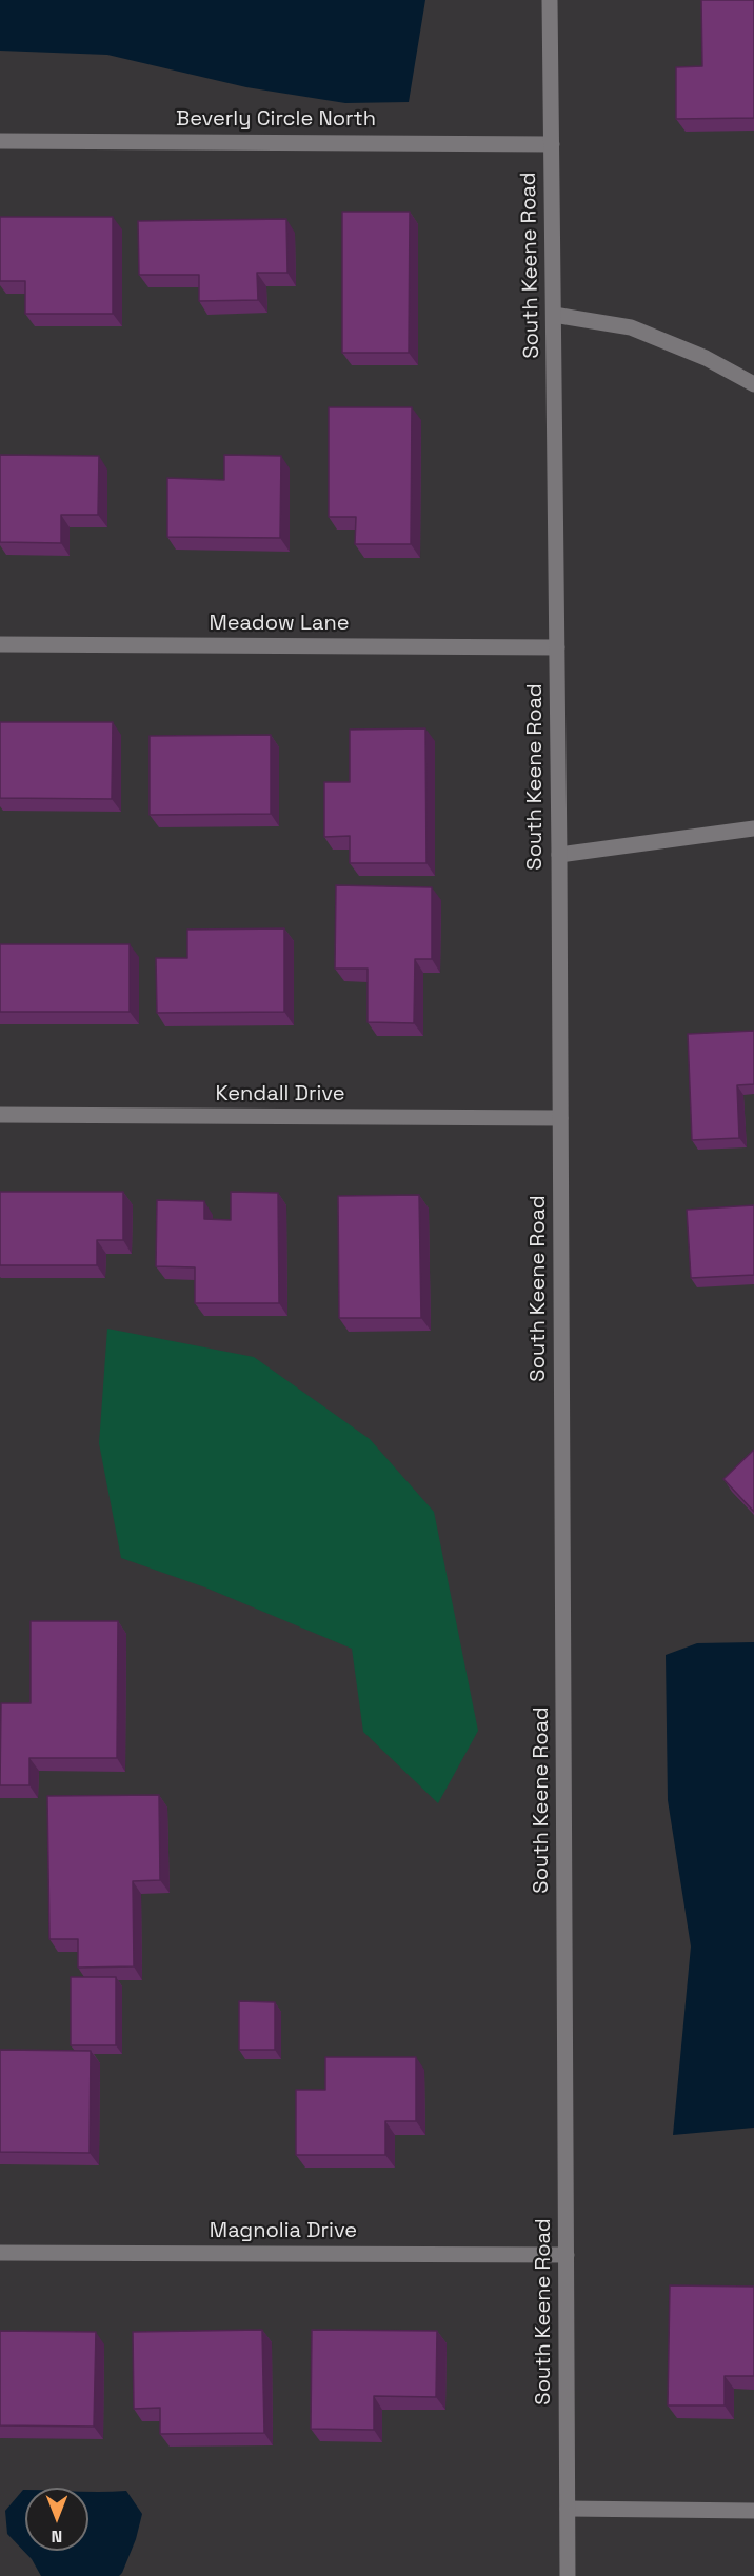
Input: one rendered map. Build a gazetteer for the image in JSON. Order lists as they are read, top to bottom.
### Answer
{
  "streets": {
    "main road": [
      "Beverly Circle North",
      "South Keene Road",
      "Meadow Lane",
      "Kendall Drive",
      "Magnolia Drive"
    ]
  },
  "crossings": [
    ["Beverly Circle North", "South Keene Road"],
    ["South Keene Road", "Meadow Lane"],
    ["South Keene Road", "Kendall Drive"],
    ["South Keene Road", "Magnolia Drive"]
  ],
  "north": "bottom"
}
